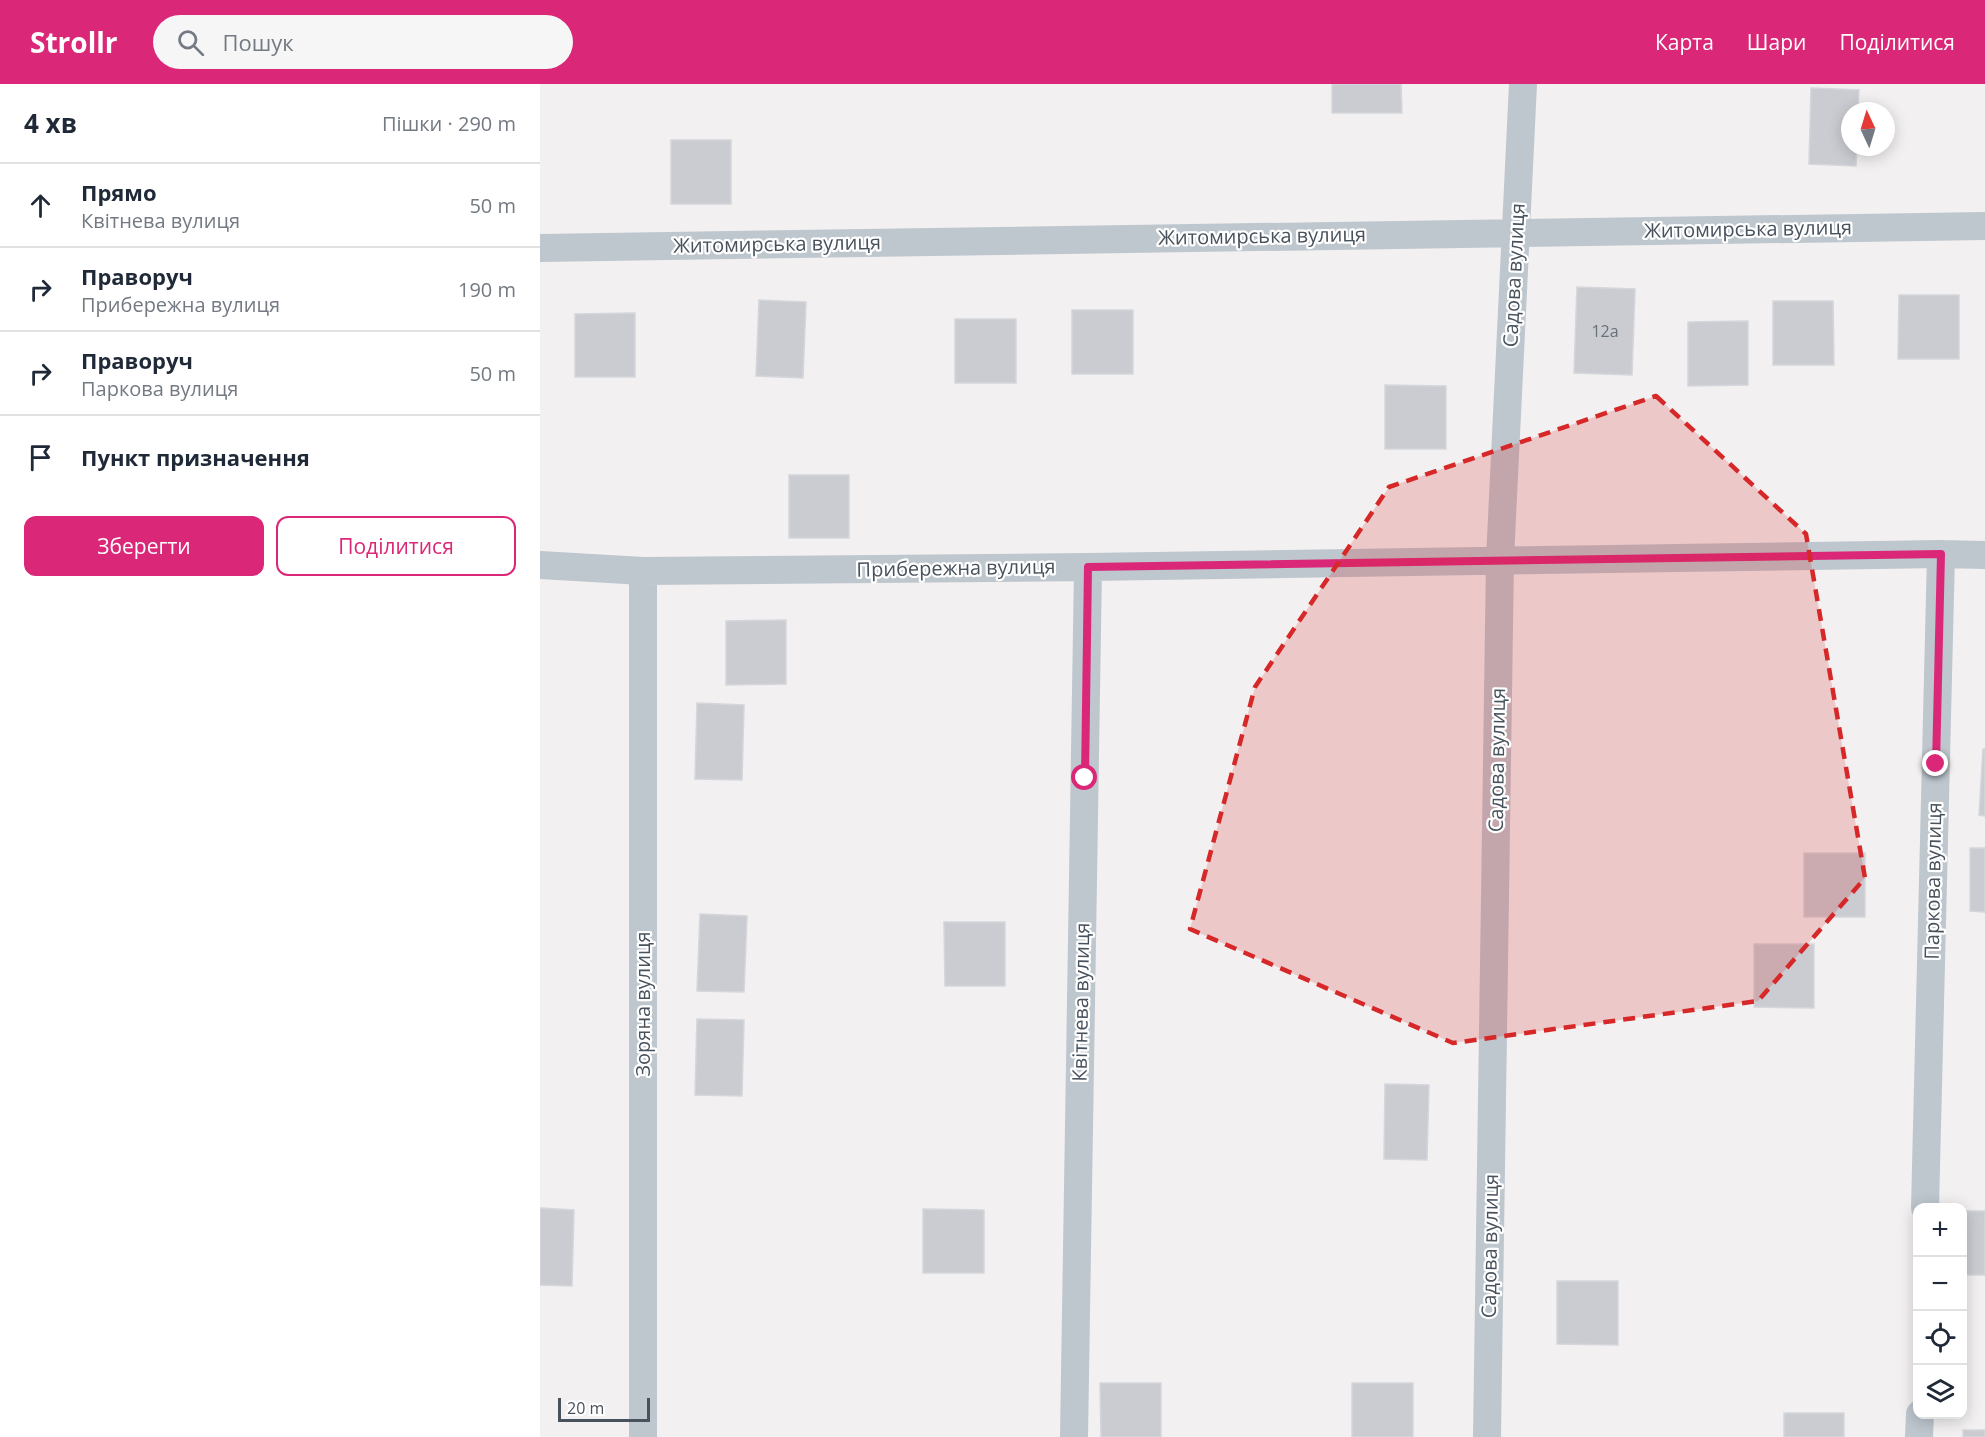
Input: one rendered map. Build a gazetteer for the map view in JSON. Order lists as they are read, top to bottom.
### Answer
{
  "streets": {
    "street": [
      "Житомирська вулиця",
      "Садова вулиця",
      "Прибережна вулиця",
      "Паркова вулиця",
      "Квітнева вулиця",
      "Зоряна вулиця"
    ]
  },
  "crossings": [
    ["Житомирська вулиця", "Садова вулиця"],
    ["Садова вулиця", "Прибережна вулиця"],
    ["Прибережна вулиця", "Паркова вулиця"],
    ["Прибережна вулиця", "Квітнева вулиця"],
    ["Прибережна вулиця", "Зоряна вулиця"]
  ],
  "house_numbers": ["12а"],
  "scale_bar": "20 m",
  "north": "top",
  "page": {
    "header": "Strollr",
    "search": "Пошук",
    "nav": ["Карта", "Шари", "Поділитися"],
    "heading": ["4 хв", "Пішки · 290 m"],
    "list": [
      ["Прямо", "Квітнева вулиця", "50 m"],
      ["Праворуч", "Прибережна вулиця", "190 m"],
      ["Праворуч", "Паркова вулиця", "50 m"],
      "Пункт призначення"
    ],
    "buttons": ["Зберегти", "Поділитися"],
    "map_buttons": ["+", "−"],
    "scale": "20 m"
  }
}
